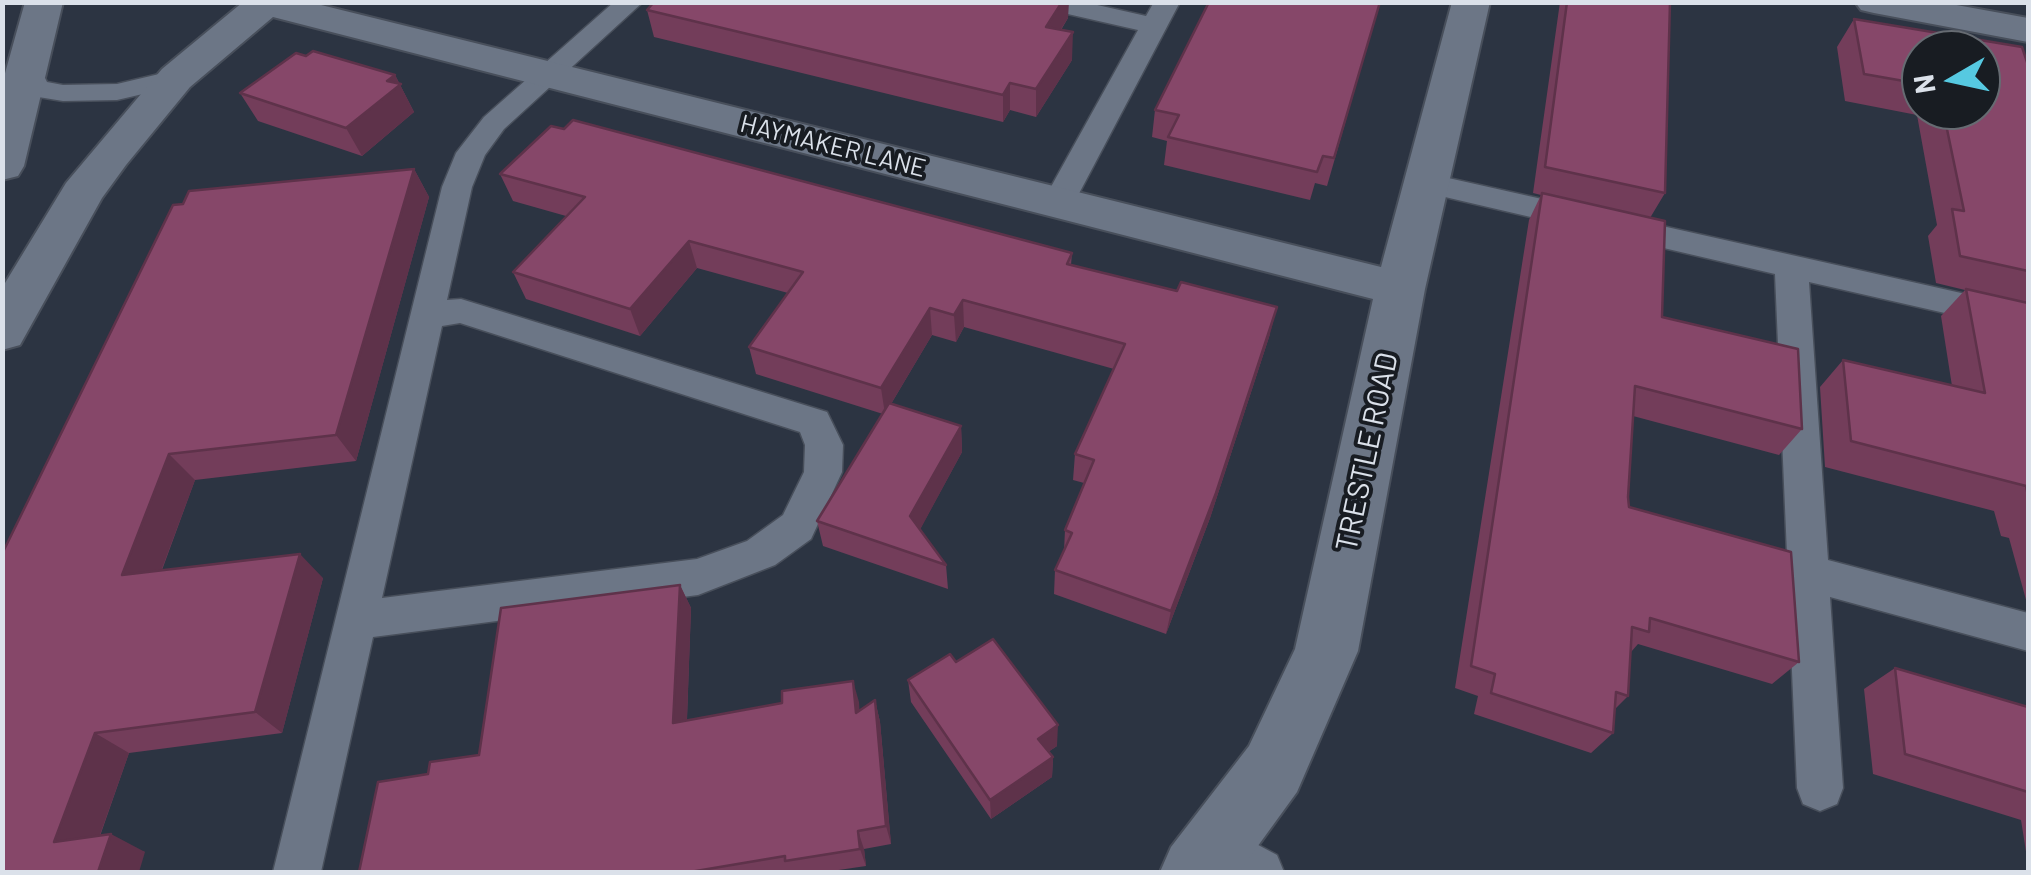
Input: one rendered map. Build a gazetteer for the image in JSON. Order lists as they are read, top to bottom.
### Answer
{
  "streets": {
    "street": ["HAYMAKER LANE", "TRESTLE ROAD"]
  },
  "crossings": [
    ["HAYMAKER LANE", "TRESTLE ROAD"]
  ],
  "north": "left"
}
